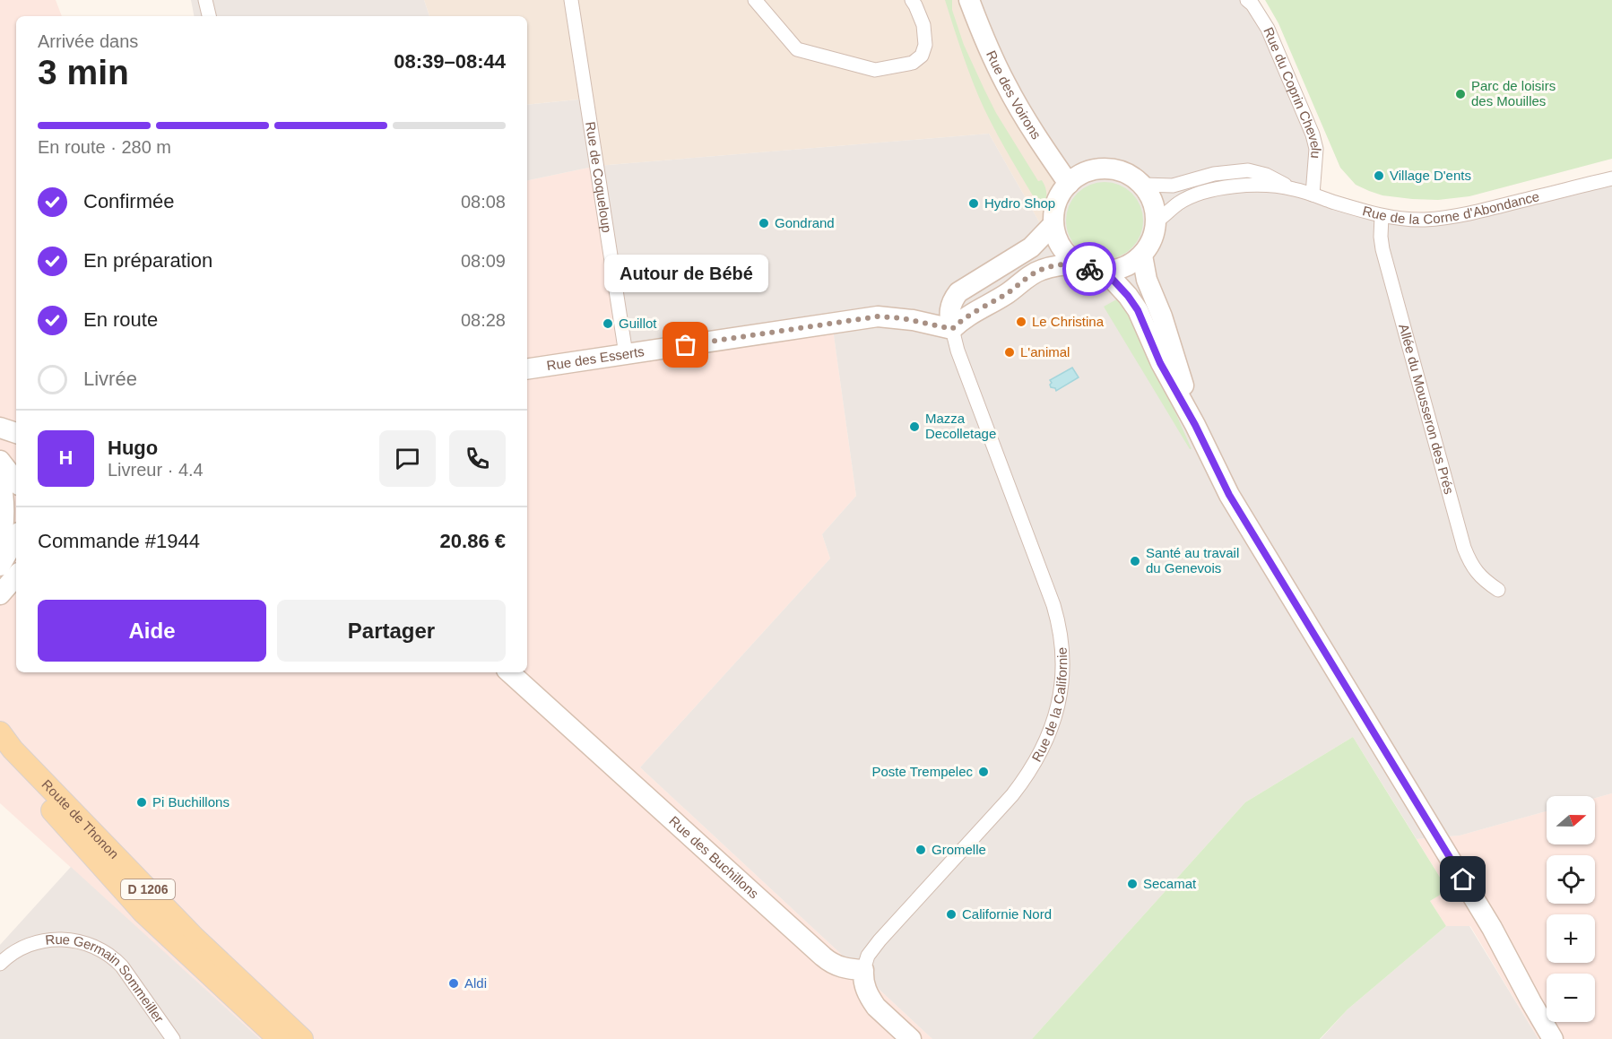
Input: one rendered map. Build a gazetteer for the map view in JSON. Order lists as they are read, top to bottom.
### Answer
{
  "streets": {
    "main road": ["Route de Thonon", "D 1206"],
    "street": [
      "Rue des Voirons",
      "Rue du Coprin Chevelu",
      "Rue de Coqueloup",
      "Rue de la Corne d'Abondance",
      "Rue des Esserts",
      "Allée du Mousseron des Prés",
      "Rue de la Californie",
      "Rue des Buchillons",
      "Rue Germain Sommeiller"
    ]
  },
  "crossings": [
    ["Rue des Voirons", "Rue de la Corne d'Abondance"],
    ["Rue du Coprin Chevelu", "Rue de la Corne d'Abondance"],
    ["Rue de Coqueloup", "Rue des Esserts"],
    ["Rue de la Corne d'Abondance", "Allée du Mousseron des Prés"],
    ["Rue des Esserts", "Rue de la Californie"],
    ["Rue de la Californie", "Rue des Buchillons"]
  ],
  "places": [
    "Parc de loisirs des Mouilles",
    "Village D'ents",
    "Hydro Shop",
    "Gondrand",
    "Le Christina",
    "Guillot",
    "Autour de Bébé",
    "L'animal",
    "Mazza Decolletage",
    "Santé au travail du Genevois",
    "Poste Trempelec",
    "Pi Buchillons",
    "Gromelle",
    "Secamat",
    "Californie Nord",
    "Aldi"
  ],
  "north": "right",
  "page": {
    "heading": ["3 min", "Arrivée dans", "08:39–08:44"],
    "panel": [
      "Hugo",
      "Livreur · 4.4",
      "Commande #1944",
      "20.86 €"
    ],
    "bar": "En route · 280 m",
    "list": [
      ["Confirmée", "08:08"],
      ["En préparation", "08:09"],
      ["En route", "08:28"],
      "Livrée"
    ],
    "bubble": "Autour de Bébé",
    "round": "H",
    "buttons": ["Aide", "Partager"],
    "map_buttons": ["+", "−"]
  }
}
